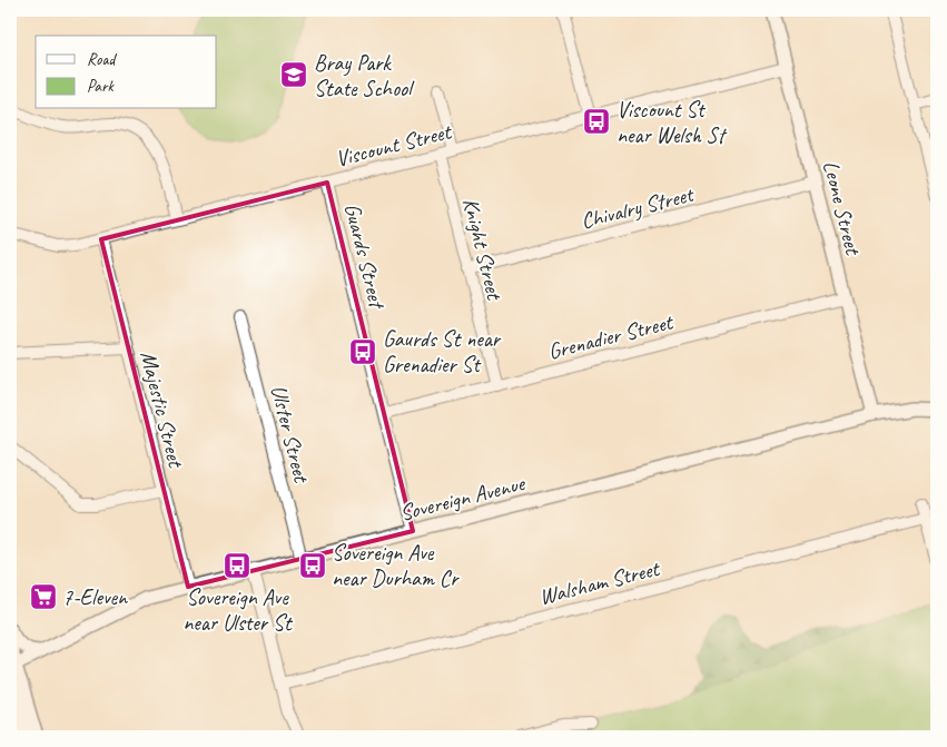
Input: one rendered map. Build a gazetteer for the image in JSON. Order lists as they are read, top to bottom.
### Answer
{
  "streets": {
    "street": [
      "Viscount Street",
      "Chivalry Street",
      "Leone Street",
      "Knight Street",
      "Guards Street",
      "Grenadier Street",
      "Majestic Street",
      "Ulster Street",
      "Sovereign Avenue",
      "Walsham Street"
    ]
  },
  "crossings": [
    ["Viscount Street", "Leone Street"],
    ["Viscount Street", "Knight Street"],
    ["Viscount Street", "Guards Street"],
    ["Viscount Street", "Majestic Street"],
    ["Chivalry Street", "Leone Street"],
    ["Chivalry Street", "Knight Street"],
    ["Leone Street", "Grenadier Street"],
    ["Leone Street", "Sovereign Avenue"],
    ["Knight Street", "Grenadier Street"],
    ["Guards Street", "Grenadier Street"],
    ["Guards Street", "Sovereign Avenue"],
    ["Majestic Street", "Sovereign Avenue"],
    ["Ulster Street", "Sovereign Avenue"]
  ],
  "places": {
    "school or university": ["Bray Park State School"],
    "bus stop": [
      "Viscount St near Welsh St",
      "Gaurds St near Grenadier St",
      "Sovereign Ave near Ulster St",
      "Sovereign Ave near Durham Cr"
    ],
    "supermarket": ["7-Eleven"]
  },
  "legend": ["Road", "Park"]
}
